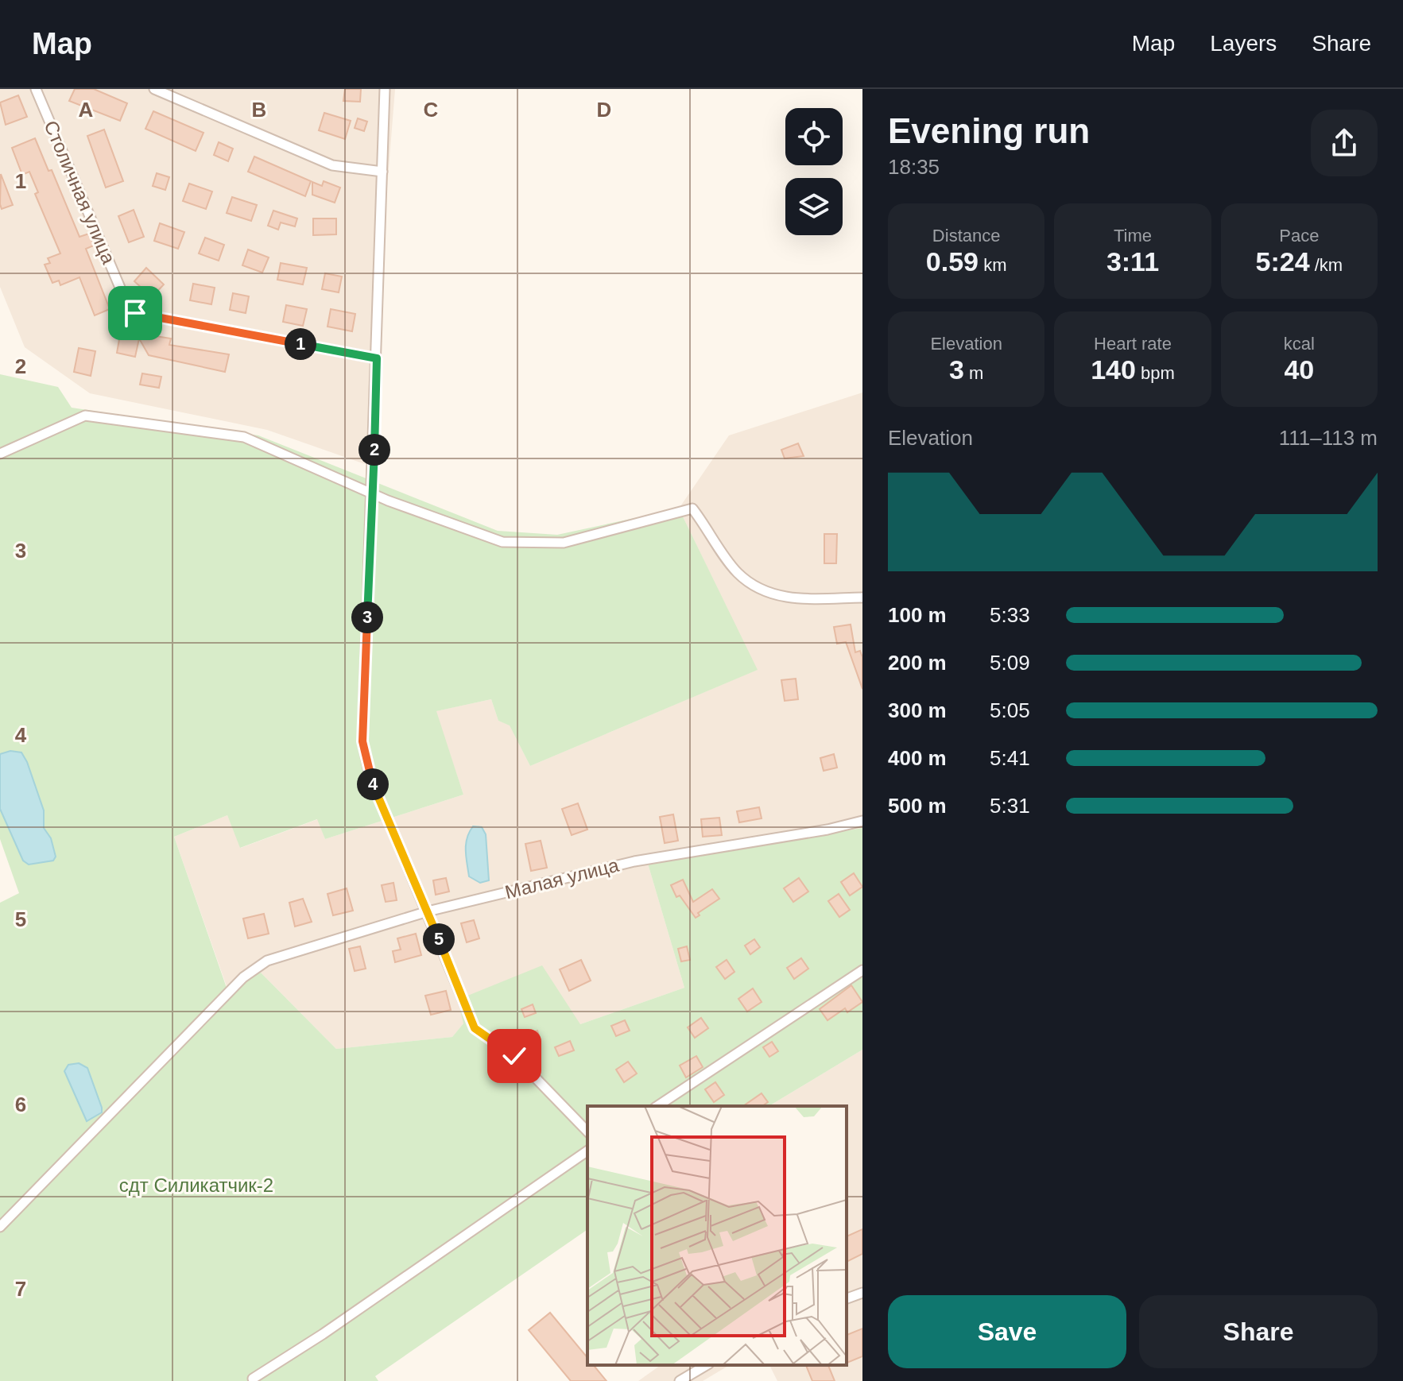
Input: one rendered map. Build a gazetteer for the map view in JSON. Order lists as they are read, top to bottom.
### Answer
{
  "streets": {
    "street": ["Столичная улица", "Малая улица"]
  },
  "parks": ["сдт Силикатчик-2"],
  "page": {
    "header": "Map",
    "nav": ["Map", "Layers", "Share"],
    "heading": ["Evening run", "18:35"],
    "stats": [
      ["Distance", "0.59 km"],
      ["Time", "3:11"],
      ["Pace", "5:24 /km"],
      ["Elevation", "3 m"],
      ["Heart rate", "140 bpm"],
      ["kcal", "40"]
    ],
    "pins": [
      "1",
      "2",
      "3",
      "4",
      "5"
    ],
    "chart": ["Elevation", "111–113 m"],
    "list": [
      {
        "name": "100 m",
        "note": "5:33"
      },
      {
        "name": "200 m",
        "note": "5:09"
      },
      {
        "name": "300 m",
        "note": "5:05"
      },
      {
        "name": "400 m",
        "note": "5:41"
      },
      {
        "name": "500 m",
        "note": "5:31"
      }
    ],
    "buttons": ["Save", "Share"]
  },
  "grid": {
    "columns": [
      "A",
      "B",
      "C",
      "D"
    ],
    "rows": [
      "1",
      "2",
      "3",
      "4",
      "5",
      "6",
      "7"
    ]
  }
}
